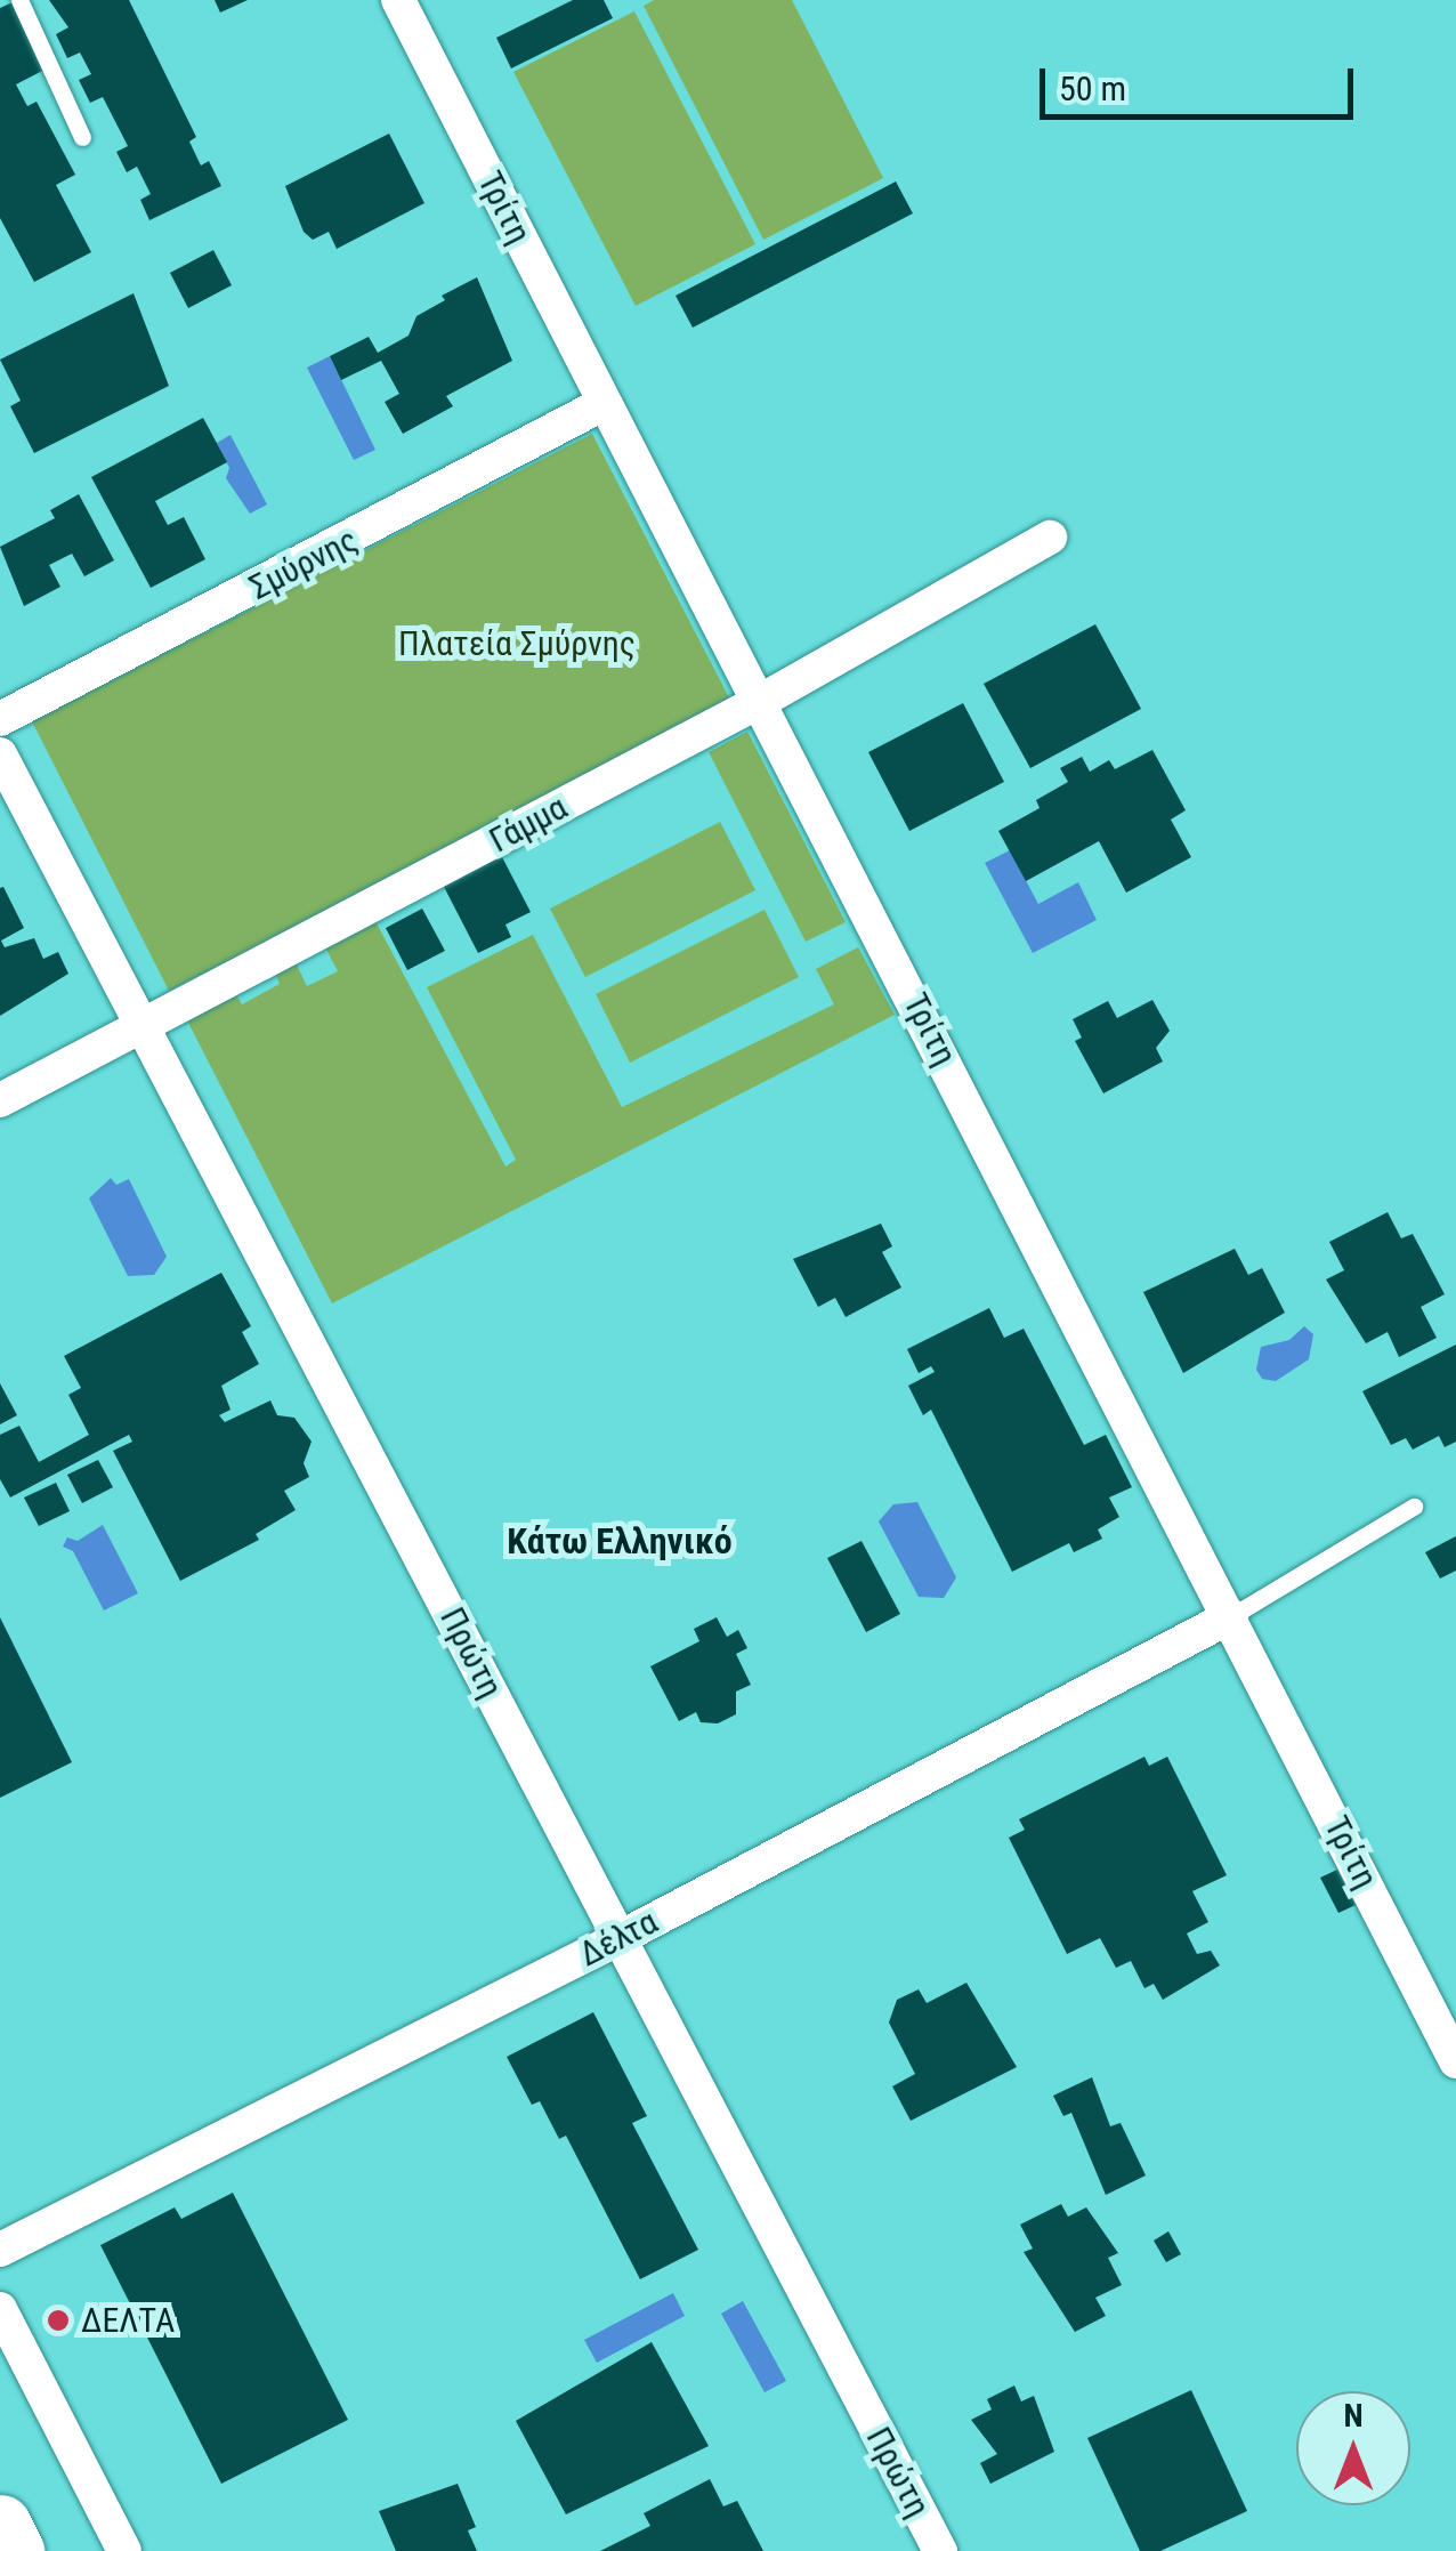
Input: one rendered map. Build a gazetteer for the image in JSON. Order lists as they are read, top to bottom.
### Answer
{
  "streets": {
    "street": [
      "Τρίτη",
      "Σμύρνης",
      "Γάμμα",
      "Πρώτη",
      "Δέλτα"
    ]
  },
  "crossings": [
    ["Τρίτη", "Σμύρνης"],
    ["Τρίτη", "Γάμμα"],
    ["Τρίτη", "Δέλτα"],
    ["Γάμμα", "Πρώτη"],
    ["Πρώτη", "Δέλτα"]
  ],
  "districts": ["Κάτω Ελληνικό"],
  "parks": ["Πλατεία Σμύρνης"],
  "places": ["ΔΕΛΤΑ"],
  "scale_bar": "50 m",
  "north": "top"
}
